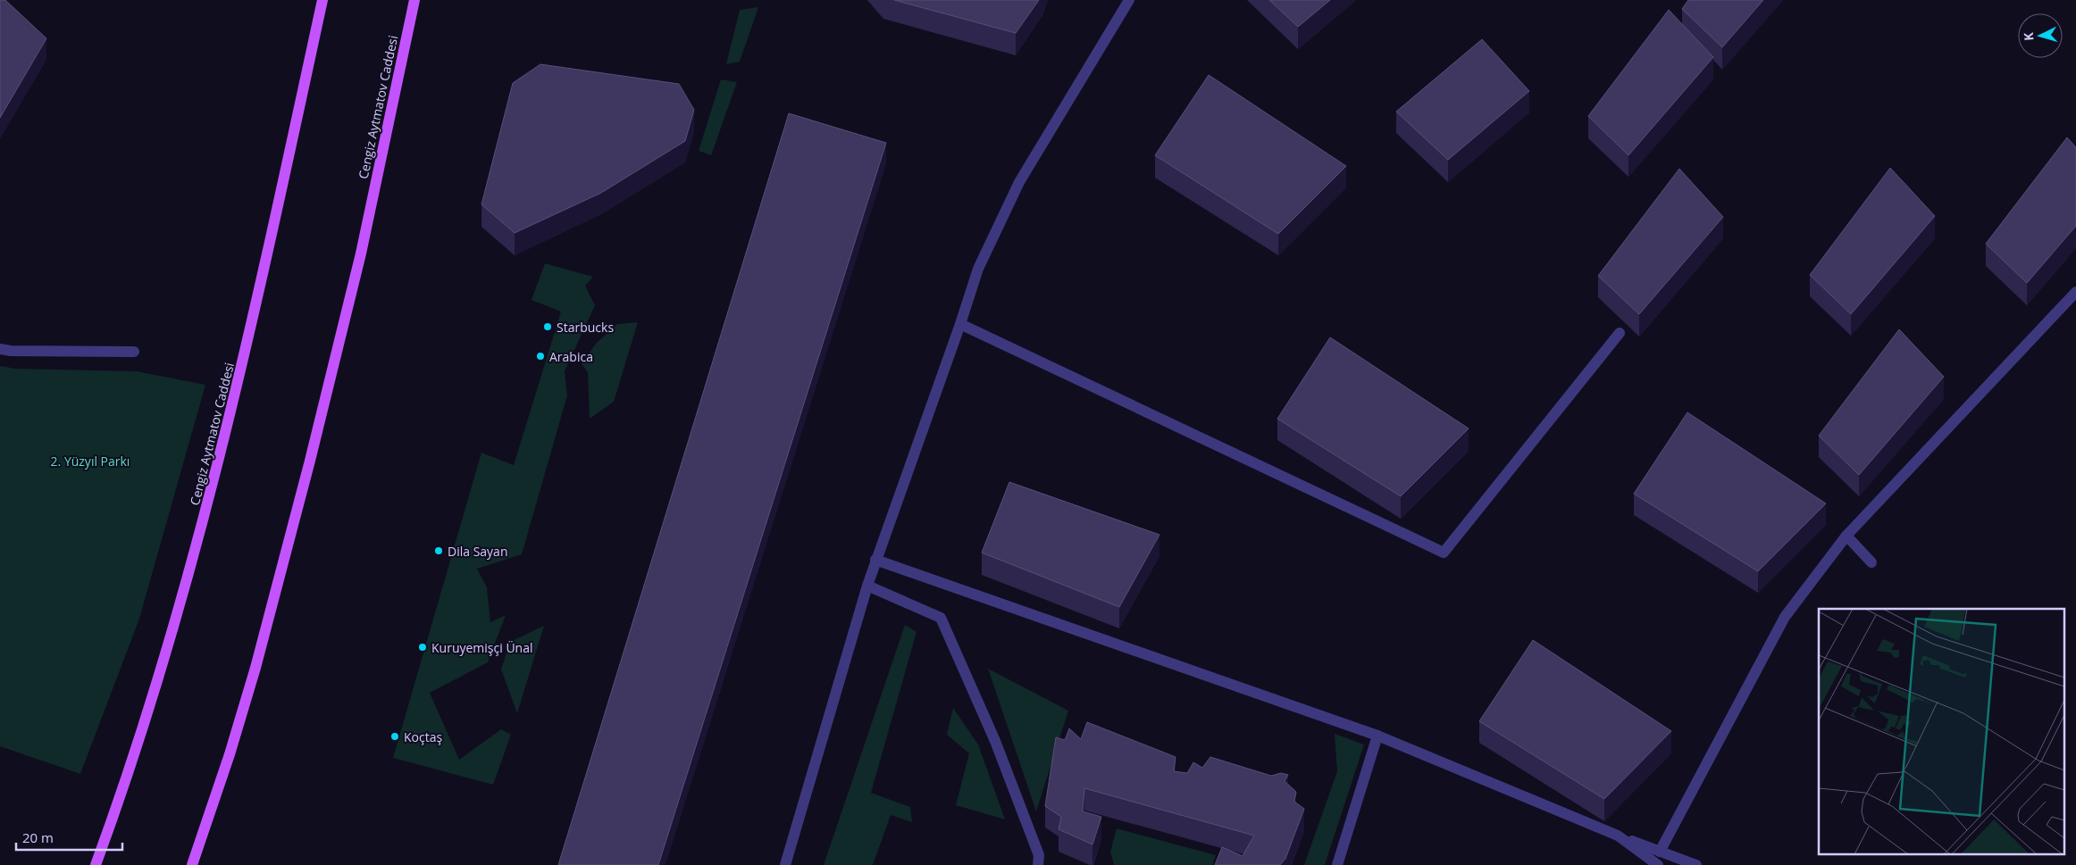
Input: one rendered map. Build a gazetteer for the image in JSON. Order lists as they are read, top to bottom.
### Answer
{
  "streets": {
    "main road": ["Cengiz Aytmatov Caddesi"]
  },
  "parks": ["2. Yüzyıl Parkı"],
  "places": [
    "Starbucks",
    "Arabica",
    "Dila Sayan",
    "Kuruyemişçi Ünal",
    "Koçtaş"
  ],
  "scale_bar": "20 m",
  "north": "left"
}
